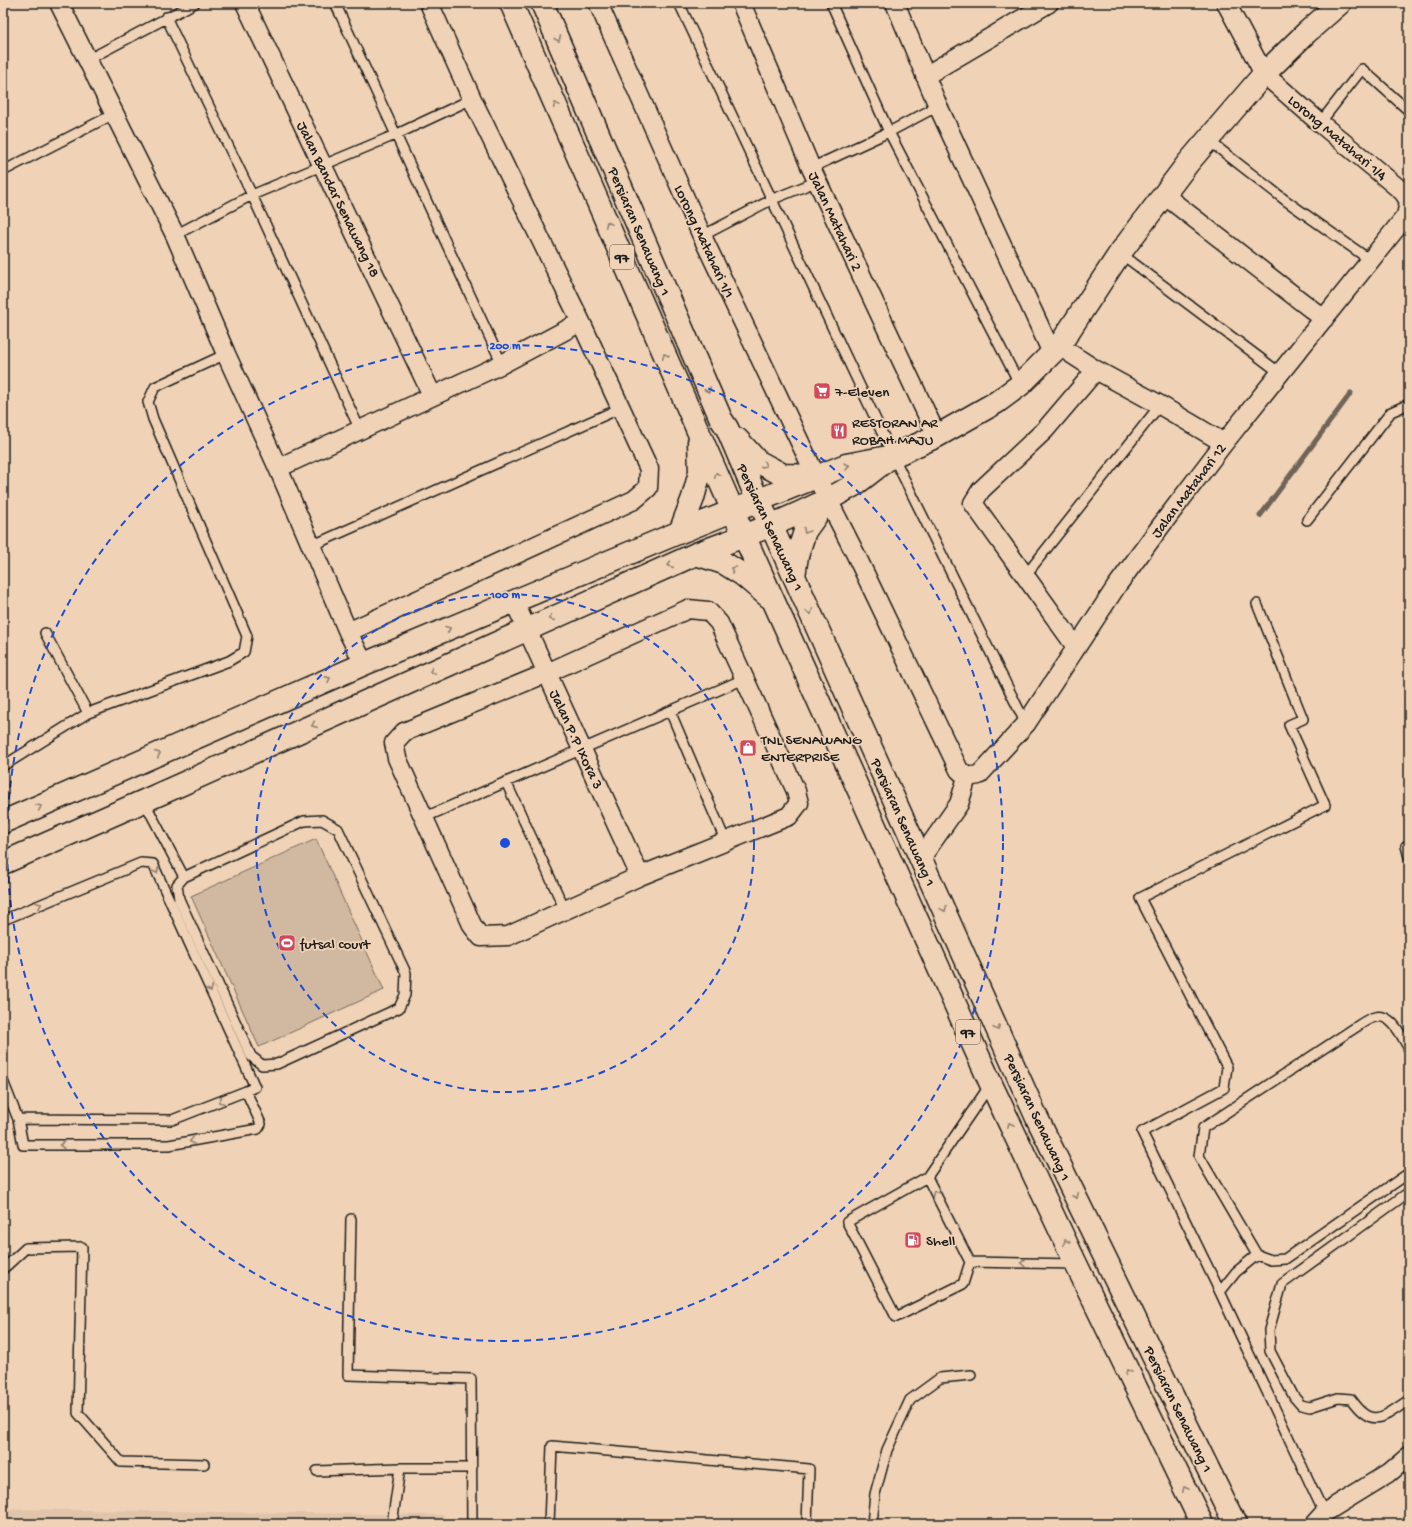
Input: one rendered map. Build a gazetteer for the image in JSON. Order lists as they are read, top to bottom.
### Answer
{
  "streets": {
    "main road": ["Persiaran Senawang 1", "97"],
    "street": [
      "Lorong Matahari 1/4",
      "Jalan Bandar Senawang 18",
      "Jalan Matahari 2",
      "Lorong Matahari 1/1",
      "Jalan Matahari 12",
      "Jalan P.P Ixora 3"
    ]
  },
  "crossings": [
    ["Lorong Matahari 1/4", "Jalan Matahari 12"],
    ["Lorong Matahari 1/1", "Jalan Matahari 12"]
  ],
  "places": {
    "supermarket": ["7-Eleven"],
    "restaurant": ["RESTORAN AR ROBAH MAJU"],
    "shop": ["TNL SENAWANG ENTERPRISE"],
    "sports": ["futsal court"],
    "fuel station": ["Shell"]
  },
  "rings": ["200 m", "100 m"]
}
